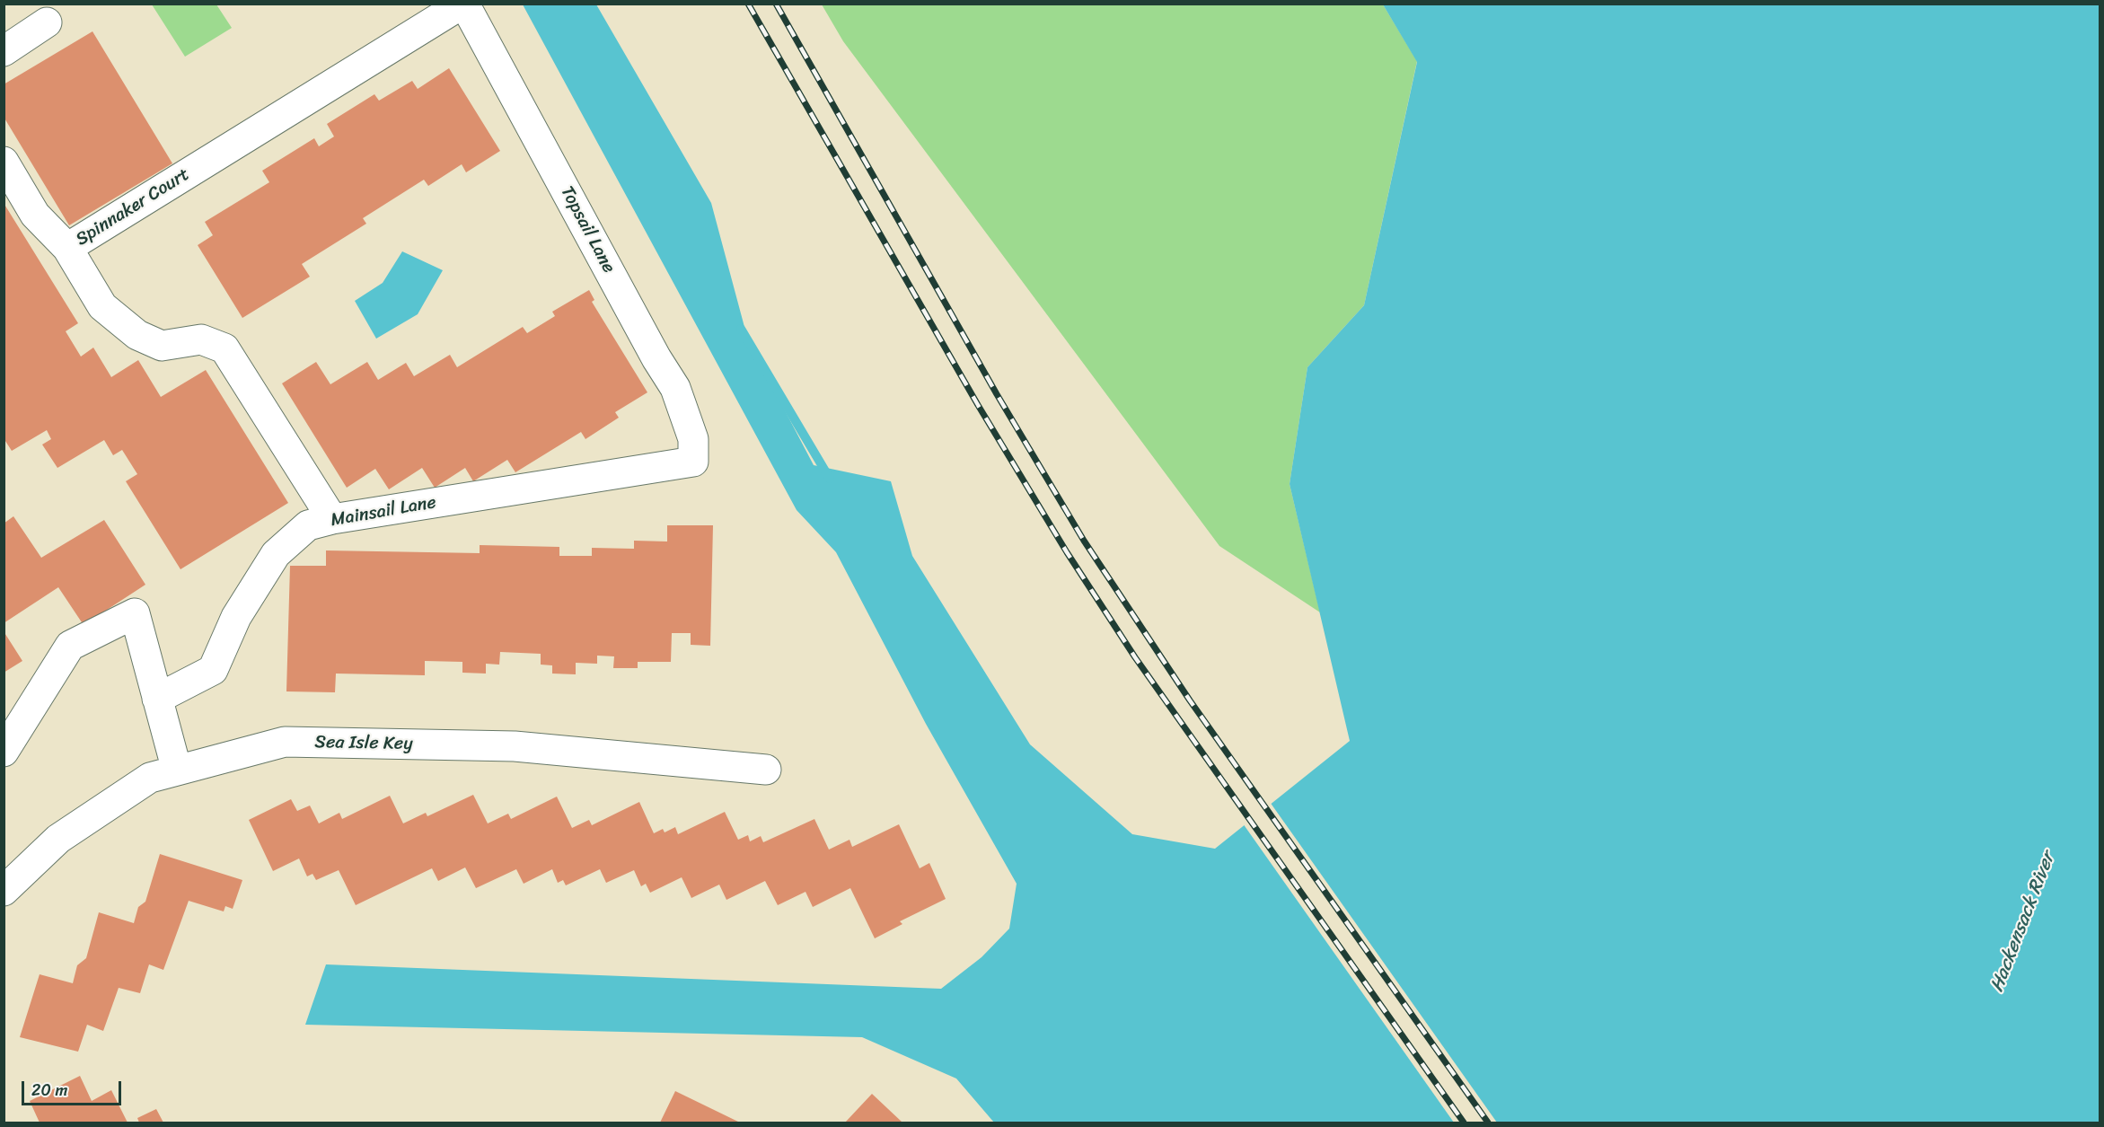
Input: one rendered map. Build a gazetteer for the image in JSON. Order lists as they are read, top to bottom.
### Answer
{
  "streets": {
    "street": [
      "Spinnaker Court",
      "Topsail Lane",
      "Mainsail Lane",
      "Sea Isle Key"
    ]
  },
  "crossings": [
    ["Spinnaker Court", "Topsail Lane"],
    ["Spinnaker Court", "Mainsail Lane"],
    ["Topsail Lane", "Mainsail Lane"]
  ],
  "water": ["Hackensack River"],
  "scale_bar": "20 m"
}
